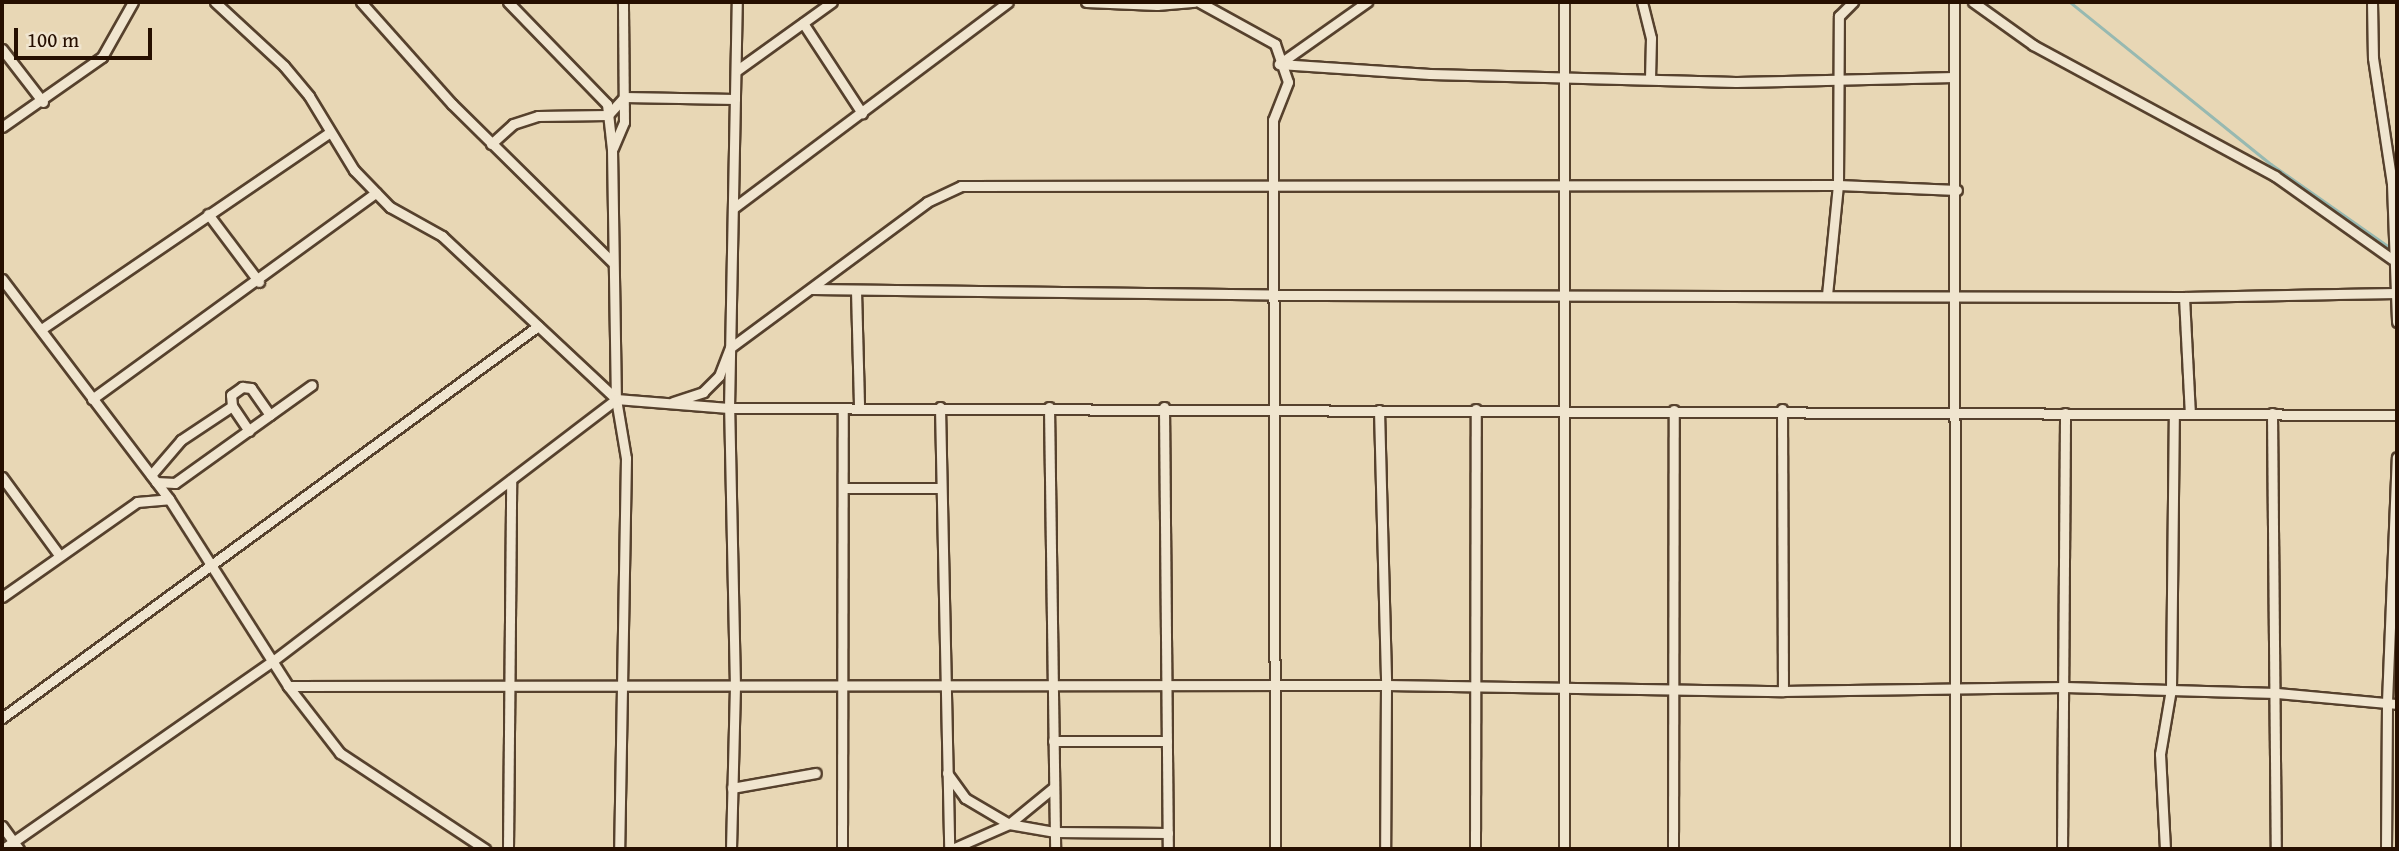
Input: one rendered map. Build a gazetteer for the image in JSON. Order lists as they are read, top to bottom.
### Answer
{
  "scale_bar": "100 m"
}
